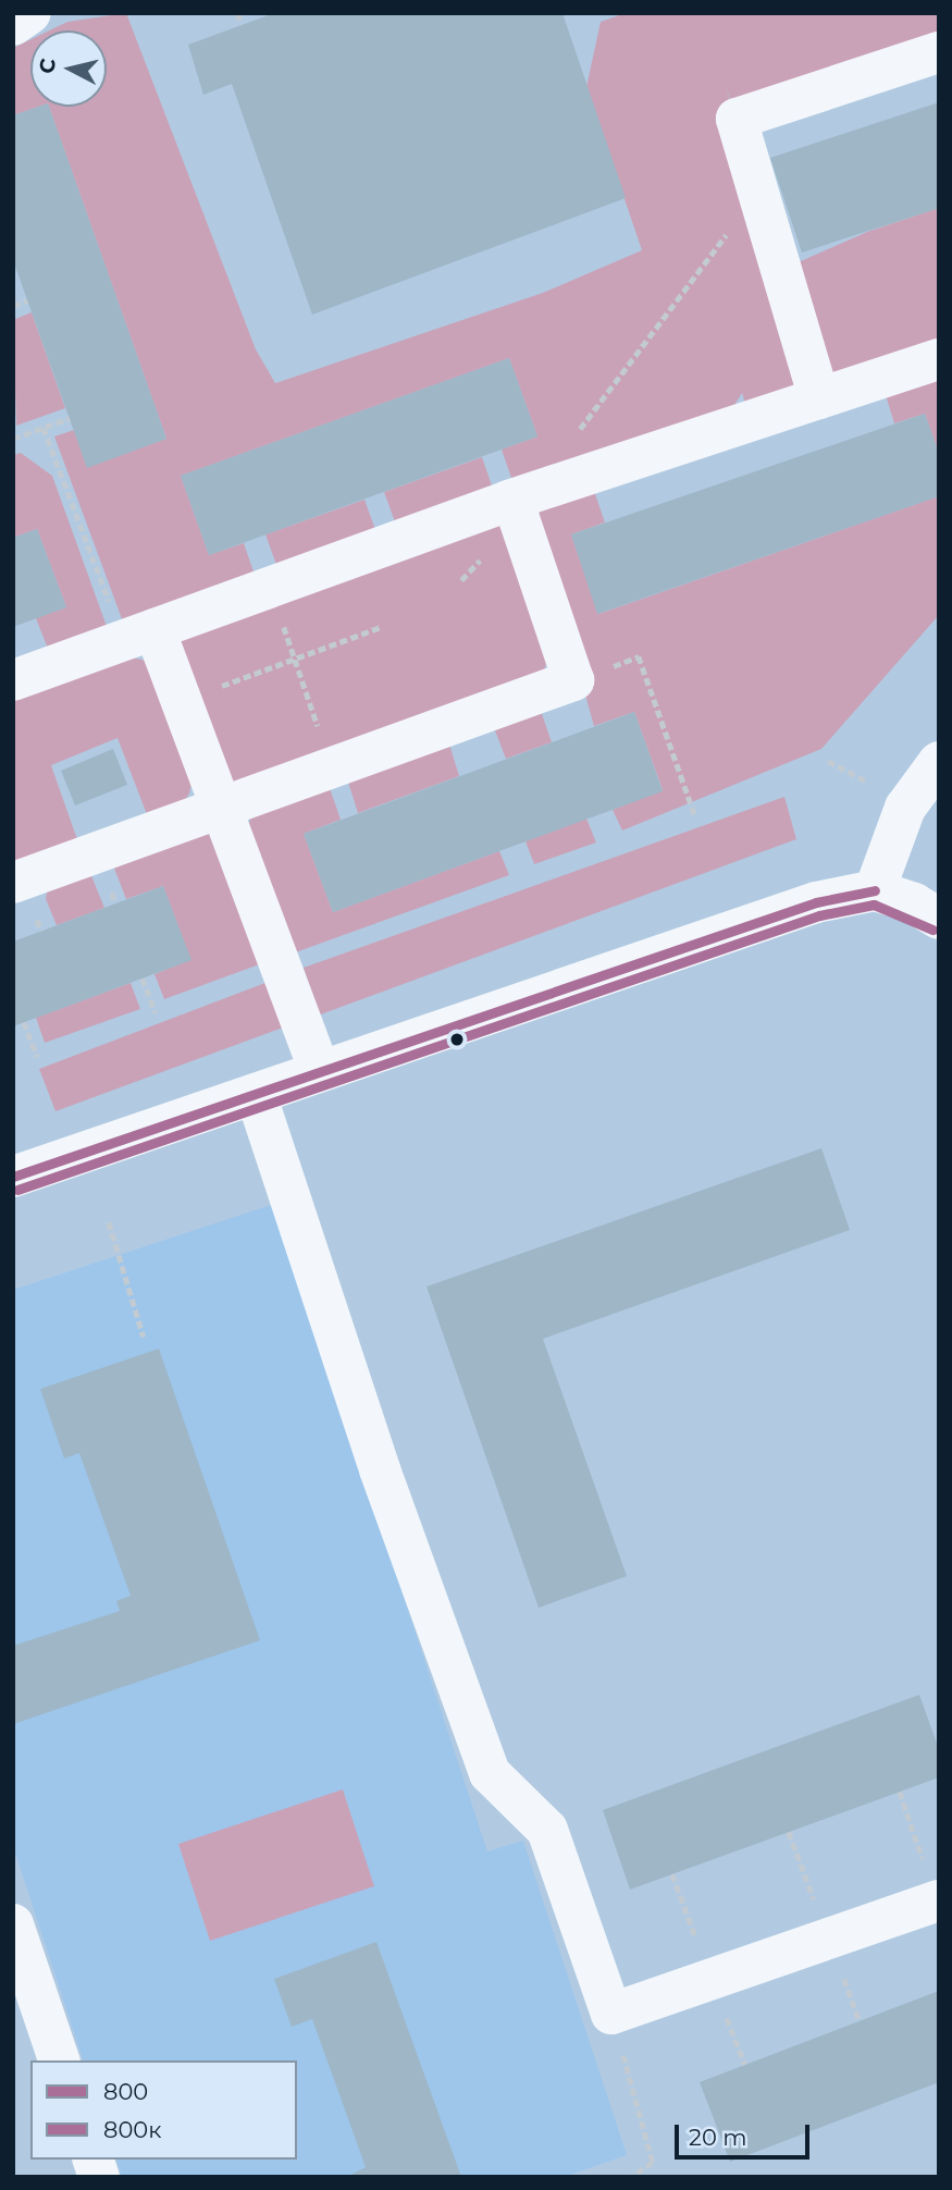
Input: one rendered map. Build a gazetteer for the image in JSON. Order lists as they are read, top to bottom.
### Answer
{
  "lines": ["transit line 800", "transit line 800к"],
  "legend": ["800", "800к"],
  "scale_bar": "20 m",
  "north": "left"
}
